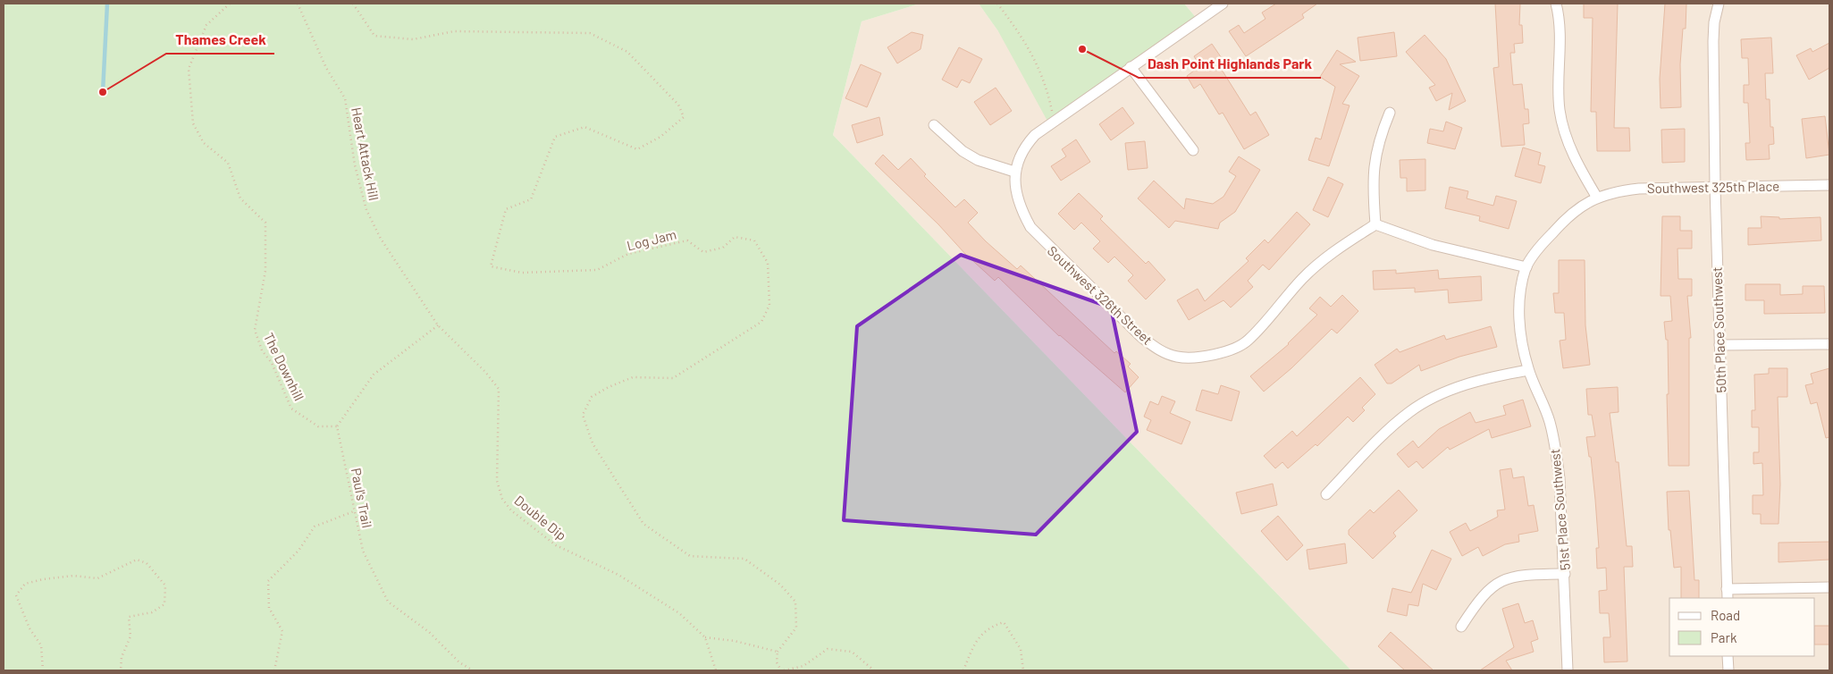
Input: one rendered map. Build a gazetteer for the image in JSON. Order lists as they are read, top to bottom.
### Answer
{
  "streets": {
    "street": [
      "Southwest 325th Place",
      "Southwest 326th Street",
      "50th Place Southwest",
      "51st Place Southwest"
    ],
    "path": [
      "Heart Attack Hill",
      "Log Jam",
      "The Downhill",
      "Paul's Trail",
      "Double Dip"
    ]
  },
  "crossings": [
    ["Heart Attack Hill", "Double Dip"],
    ["Southwest 325th Place", "50th Place Southwest"],
    ["Southwest 325th Place", "51st Place Southwest"],
    ["The Downhill", "Paul's Trail"]
  ],
  "places": ["Dash Point Highlands Park", "Thames Creek"],
  "legend": ["Road", "Park"]
}
